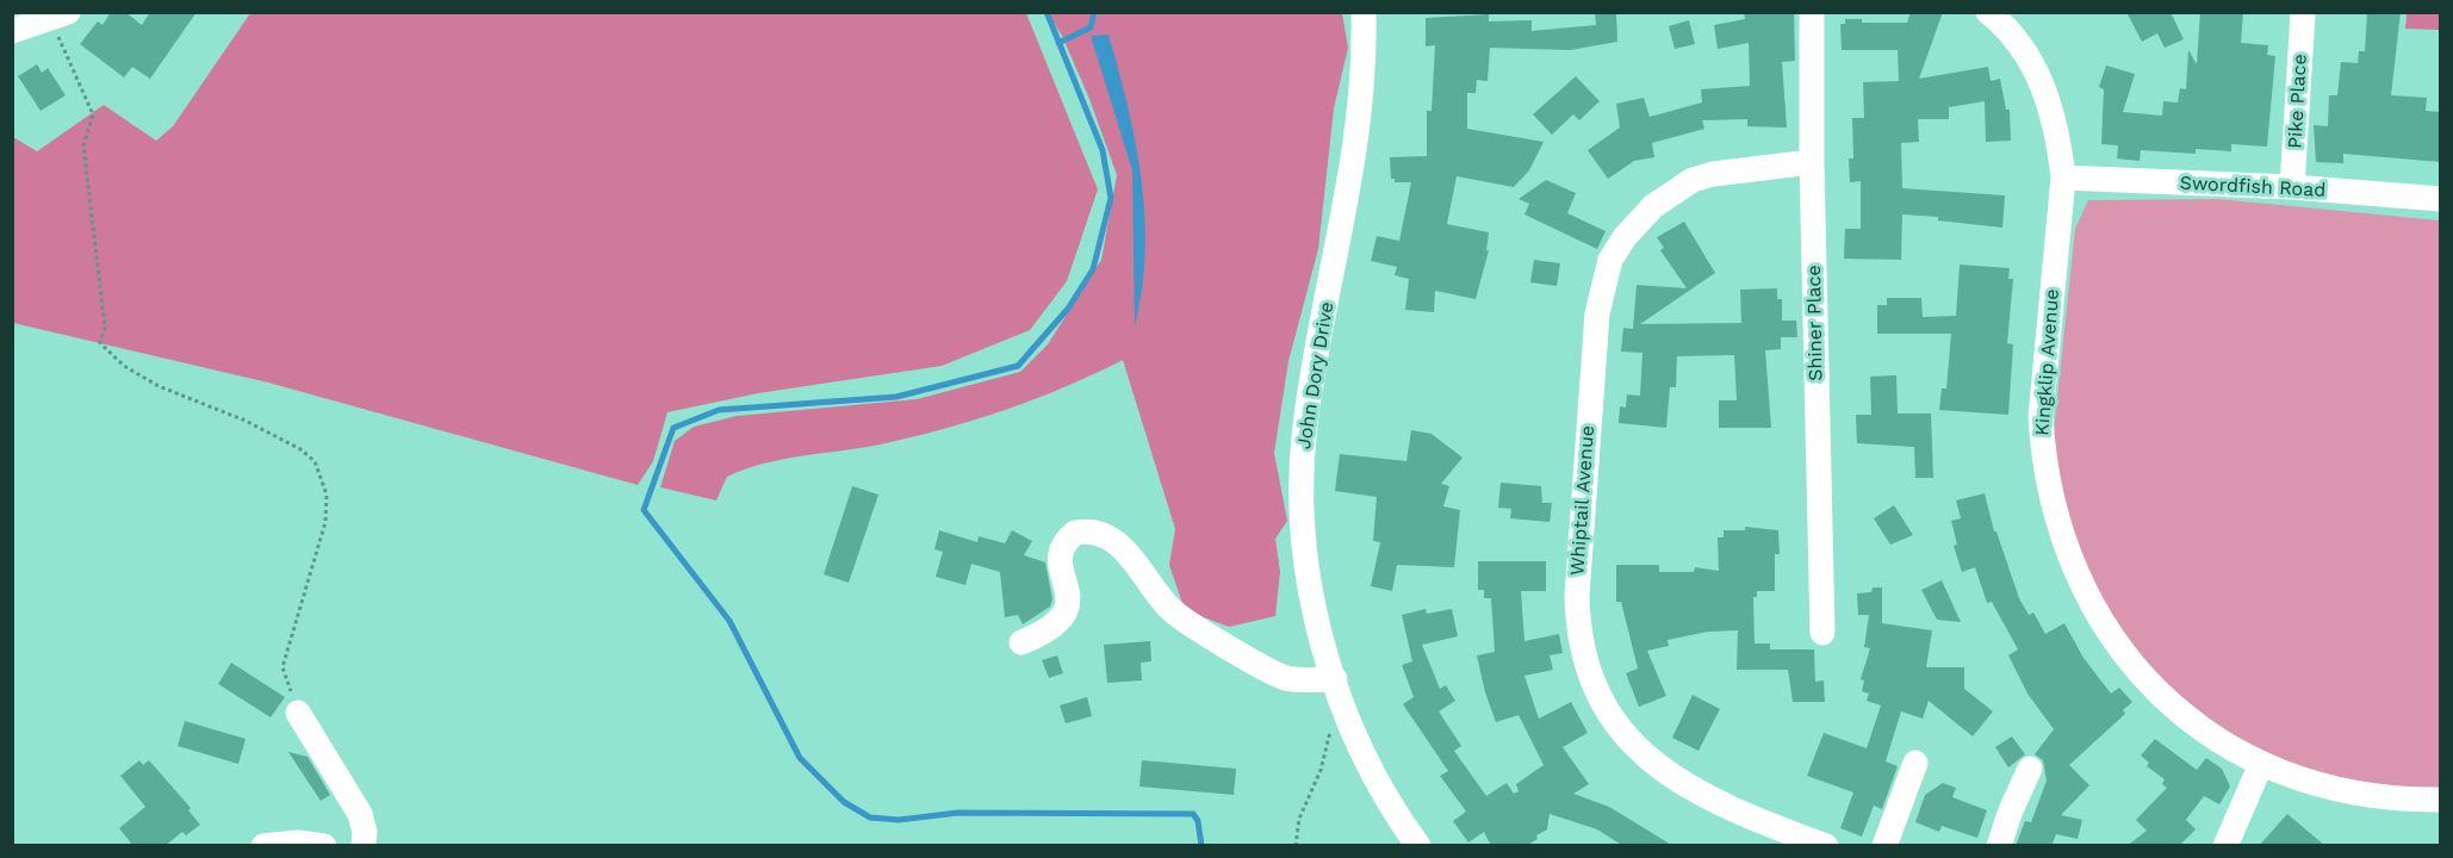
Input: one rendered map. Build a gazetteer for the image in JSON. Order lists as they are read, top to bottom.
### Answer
{
  "streets": {
    "street": [
      "Pike Place",
      "Swordfish Road",
      "Shiner Place",
      "Kingklip Avenue",
      "John Dory Drive",
      "Whiptail Avenue"
    ]
  },
  "crossings": [
    ["Pike Place", "Swordfish Road"],
    ["Swordfish Road", "Kingklip Avenue"],
    ["Shiner Place", "Whiptail Avenue"]
  ]
}
